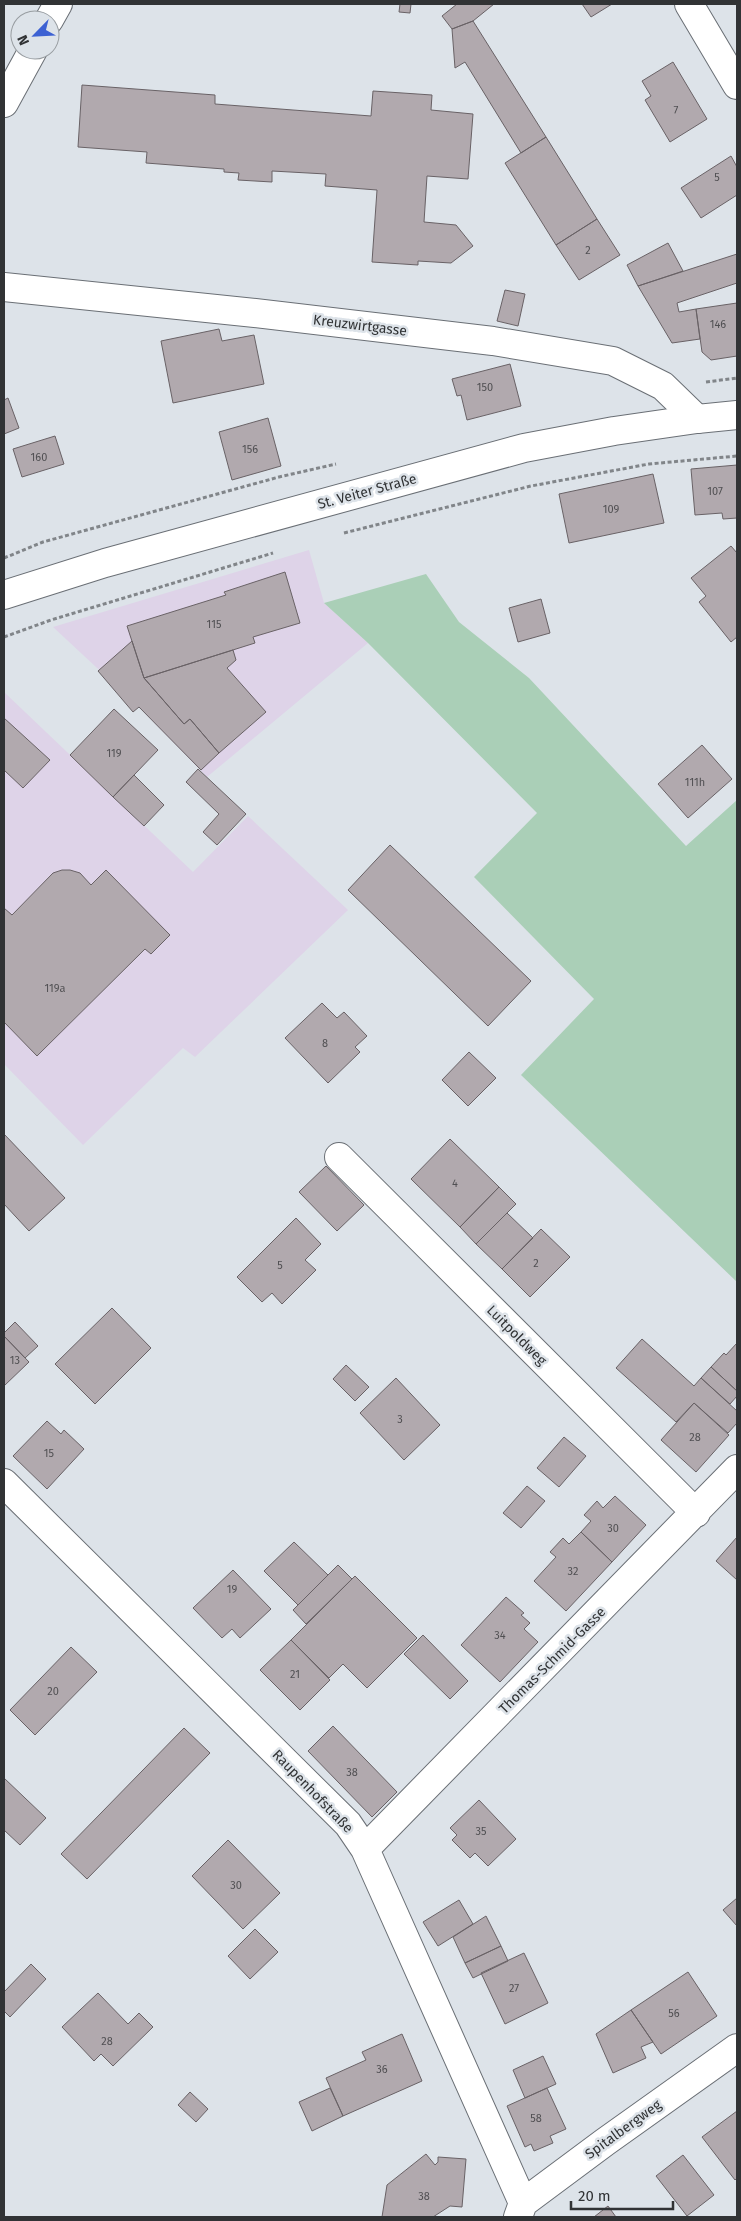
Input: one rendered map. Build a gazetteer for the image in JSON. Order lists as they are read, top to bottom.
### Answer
{
  "streets": {
    "street": [
      "Kreuzwirtgasse",
      "St. Veiter Straße",
      "Luitpoldweg",
      "Thomas-Schmid-Gasse",
      "Raupenhofstraße",
      "Spitalbergweg"
    ]
  },
  "crossings": [
    ["Kreuzwirtgasse", "St. Veiter Straße"],
    ["Luitpoldweg", "Thomas-Schmid-Gasse"],
    ["Thomas-Schmid-Gasse", "Raupenhofstraße"],
    ["Raupenhofstraße", "Spitalbergweg"]
  ],
  "house_numbers": [
    "7",
    "5",
    "2",
    "146",
    "150",
    "156",
    "160",
    "107",
    "109",
    "115",
    "119",
    "111h",
    "119a",
    "8",
    "4",
    "2",
    "5",
    "13",
    "3",
    "28",
    "15",
    "30",
    "32",
    "19",
    "34",
    "21",
    "20",
    "38",
    "35",
    "30",
    "27",
    "56",
    "28",
    "36",
    "58",
    "38"
  ],
  "scale_bar": "20 m",
  "north": "bottom left"
}
